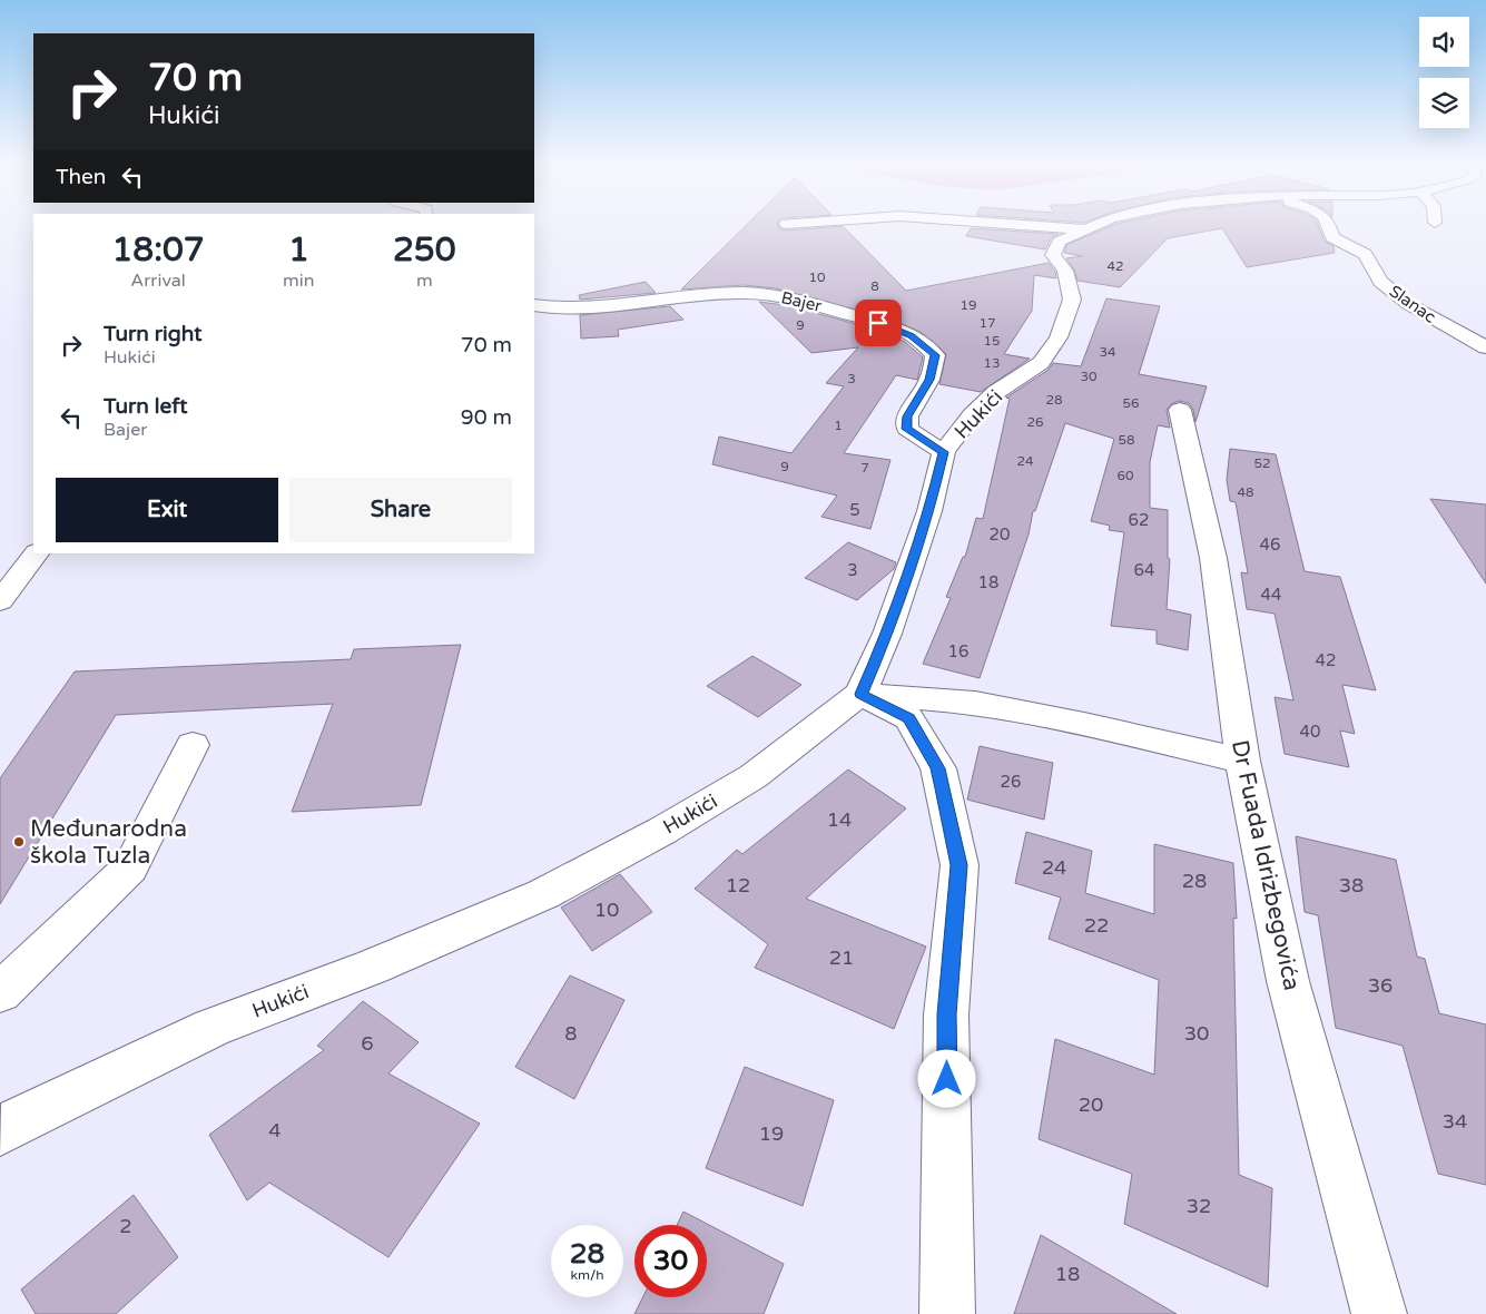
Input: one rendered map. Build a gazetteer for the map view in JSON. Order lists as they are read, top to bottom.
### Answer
{
  "streets": {
    "street": [
      "Bajer",
      "Slanac",
      "Hukići",
      "Dr Fuada Idrizbegovića"
    ]
  },
  "crossings": [
    ["Bajer", "Hukići"]
  ],
  "places": ["Međunarodna škola Tuzla"],
  "house_numbers": [
    "42",
    "10",
    "8",
    "19",
    "17",
    "9",
    "15",
    "34",
    "13",
    "30",
    "3",
    "28",
    "56",
    "26",
    "1",
    "58",
    "24",
    "52",
    "9",
    "7",
    "60",
    "48",
    "5",
    "62",
    "20",
    "46",
    "3",
    "64",
    "18",
    "44",
    "16",
    "42",
    "40",
    "26",
    "14",
    "24",
    "28",
    "12",
    "38",
    "10",
    "22",
    "21",
    "36",
    "8",
    "30",
    "6",
    "20",
    "34",
    "4",
    "19",
    "32",
    "2",
    "18"
  ],
  "page": {
    "turn": ["70 m", "Hukići"],
    "then": "Then",
    "eta": [
      "18:07",
      "Arrival",
      "1",
      "min",
      "250",
      "m"
    ],
    "list": [
      {
        "name": "Turn right",
        "note": "Hukići",
        "value": "70 m"
      },
      {
        "name": "Turn left",
        "note": "Bajer",
        "value": "90 m"
      }
    ],
    "buttons": ["Exit", "Share"],
    "speed": "28 km/h",
    "limit": "30"
  }
}
